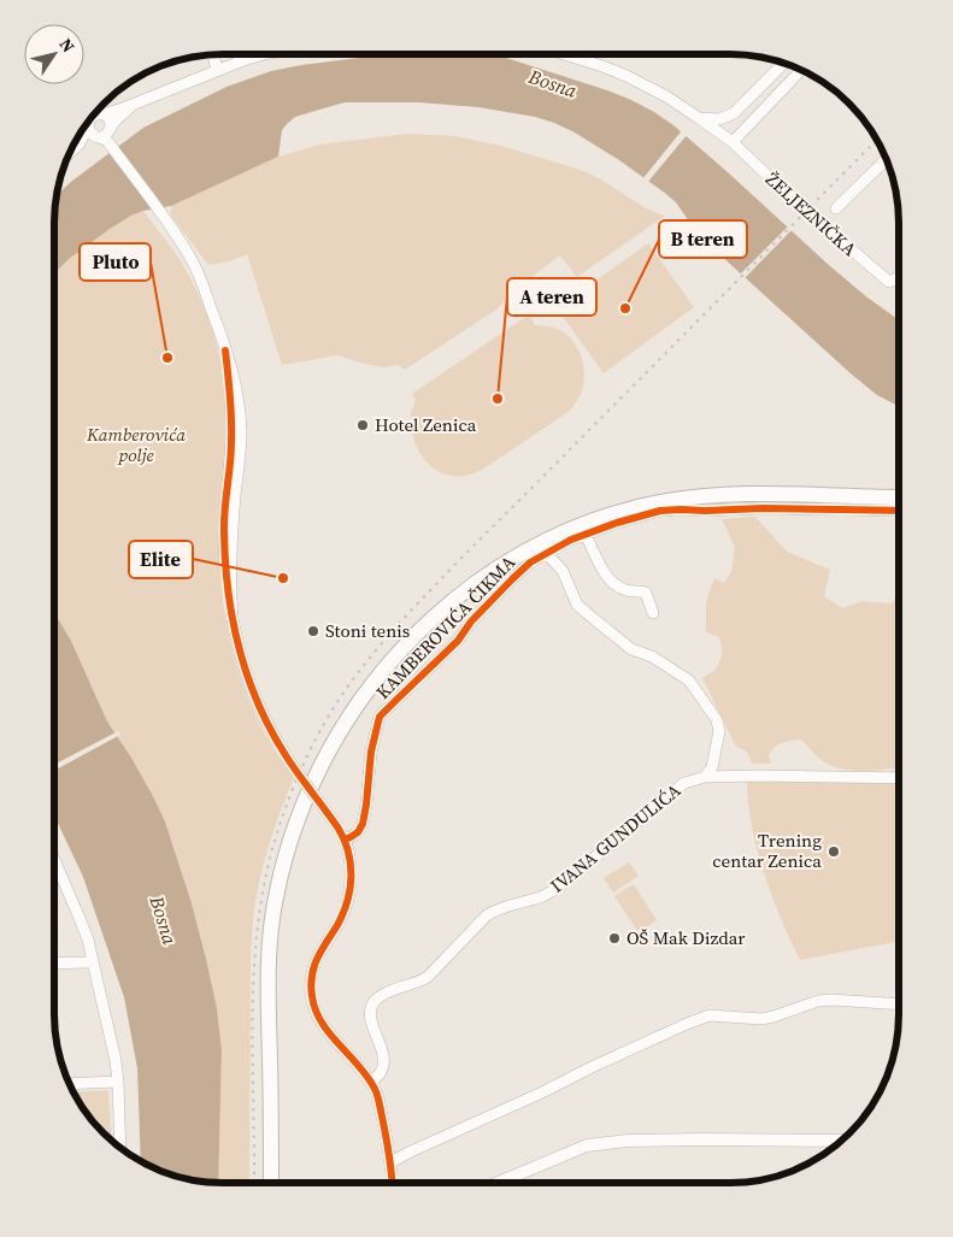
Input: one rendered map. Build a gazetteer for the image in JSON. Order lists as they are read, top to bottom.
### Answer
{
  "streets": {
    "street": ["ŽELJEZNIČKA", "KAMBEROVIĆA ČIKMA", "IVANA GUNDULIĆA"]
  },
  "water": ["Bosna"],
  "parks": ["Kamberovića polje"],
  "places": [
    "B teren",
    "Pluto",
    "A teren",
    "Hotel Zenica",
    "Elite",
    "Stoni tenis",
    "Trening centar Zenica",
    "OŠ Mak Dizdar"
  ],
  "north": "top right"
}
